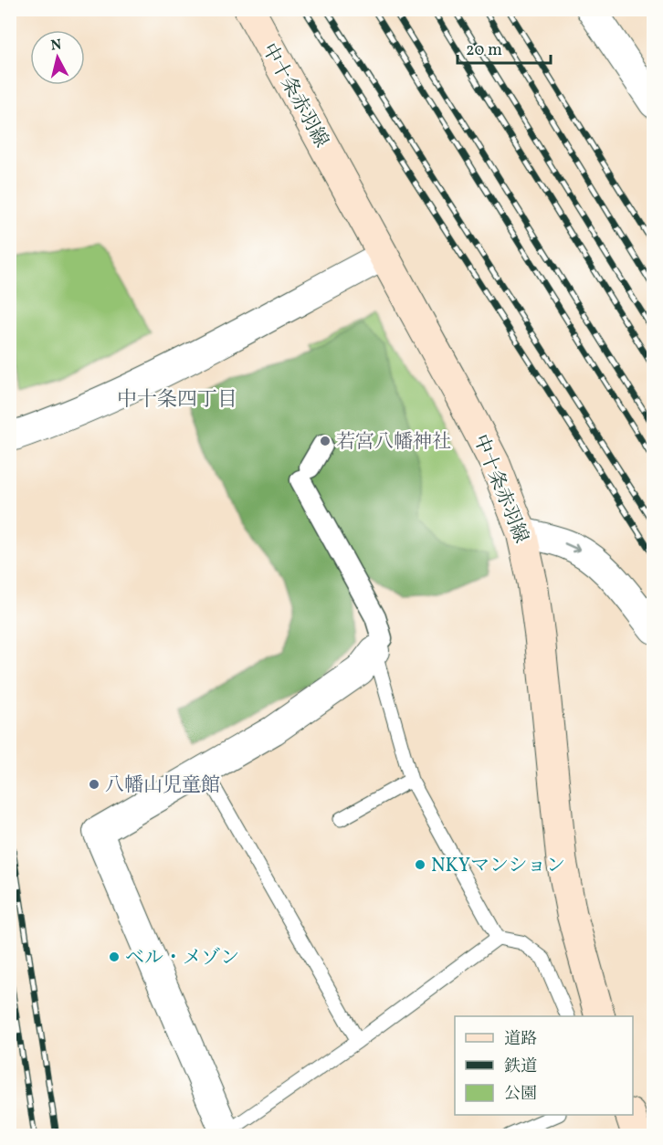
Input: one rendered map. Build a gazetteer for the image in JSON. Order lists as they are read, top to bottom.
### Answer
{
  "streets": {
    "main road": ["中十条赤羽線"]
  },
  "districts": ["中十条四丁目"],
  "places": [
    "若宮八幡神社",
    "八幡山児童館",
    "NKYマンション",
    "ベル・メゾン"
  ],
  "legend": ["道路", "鉄道", "公園"],
  "scale_bar": "20 m",
  "north": "top"
}
